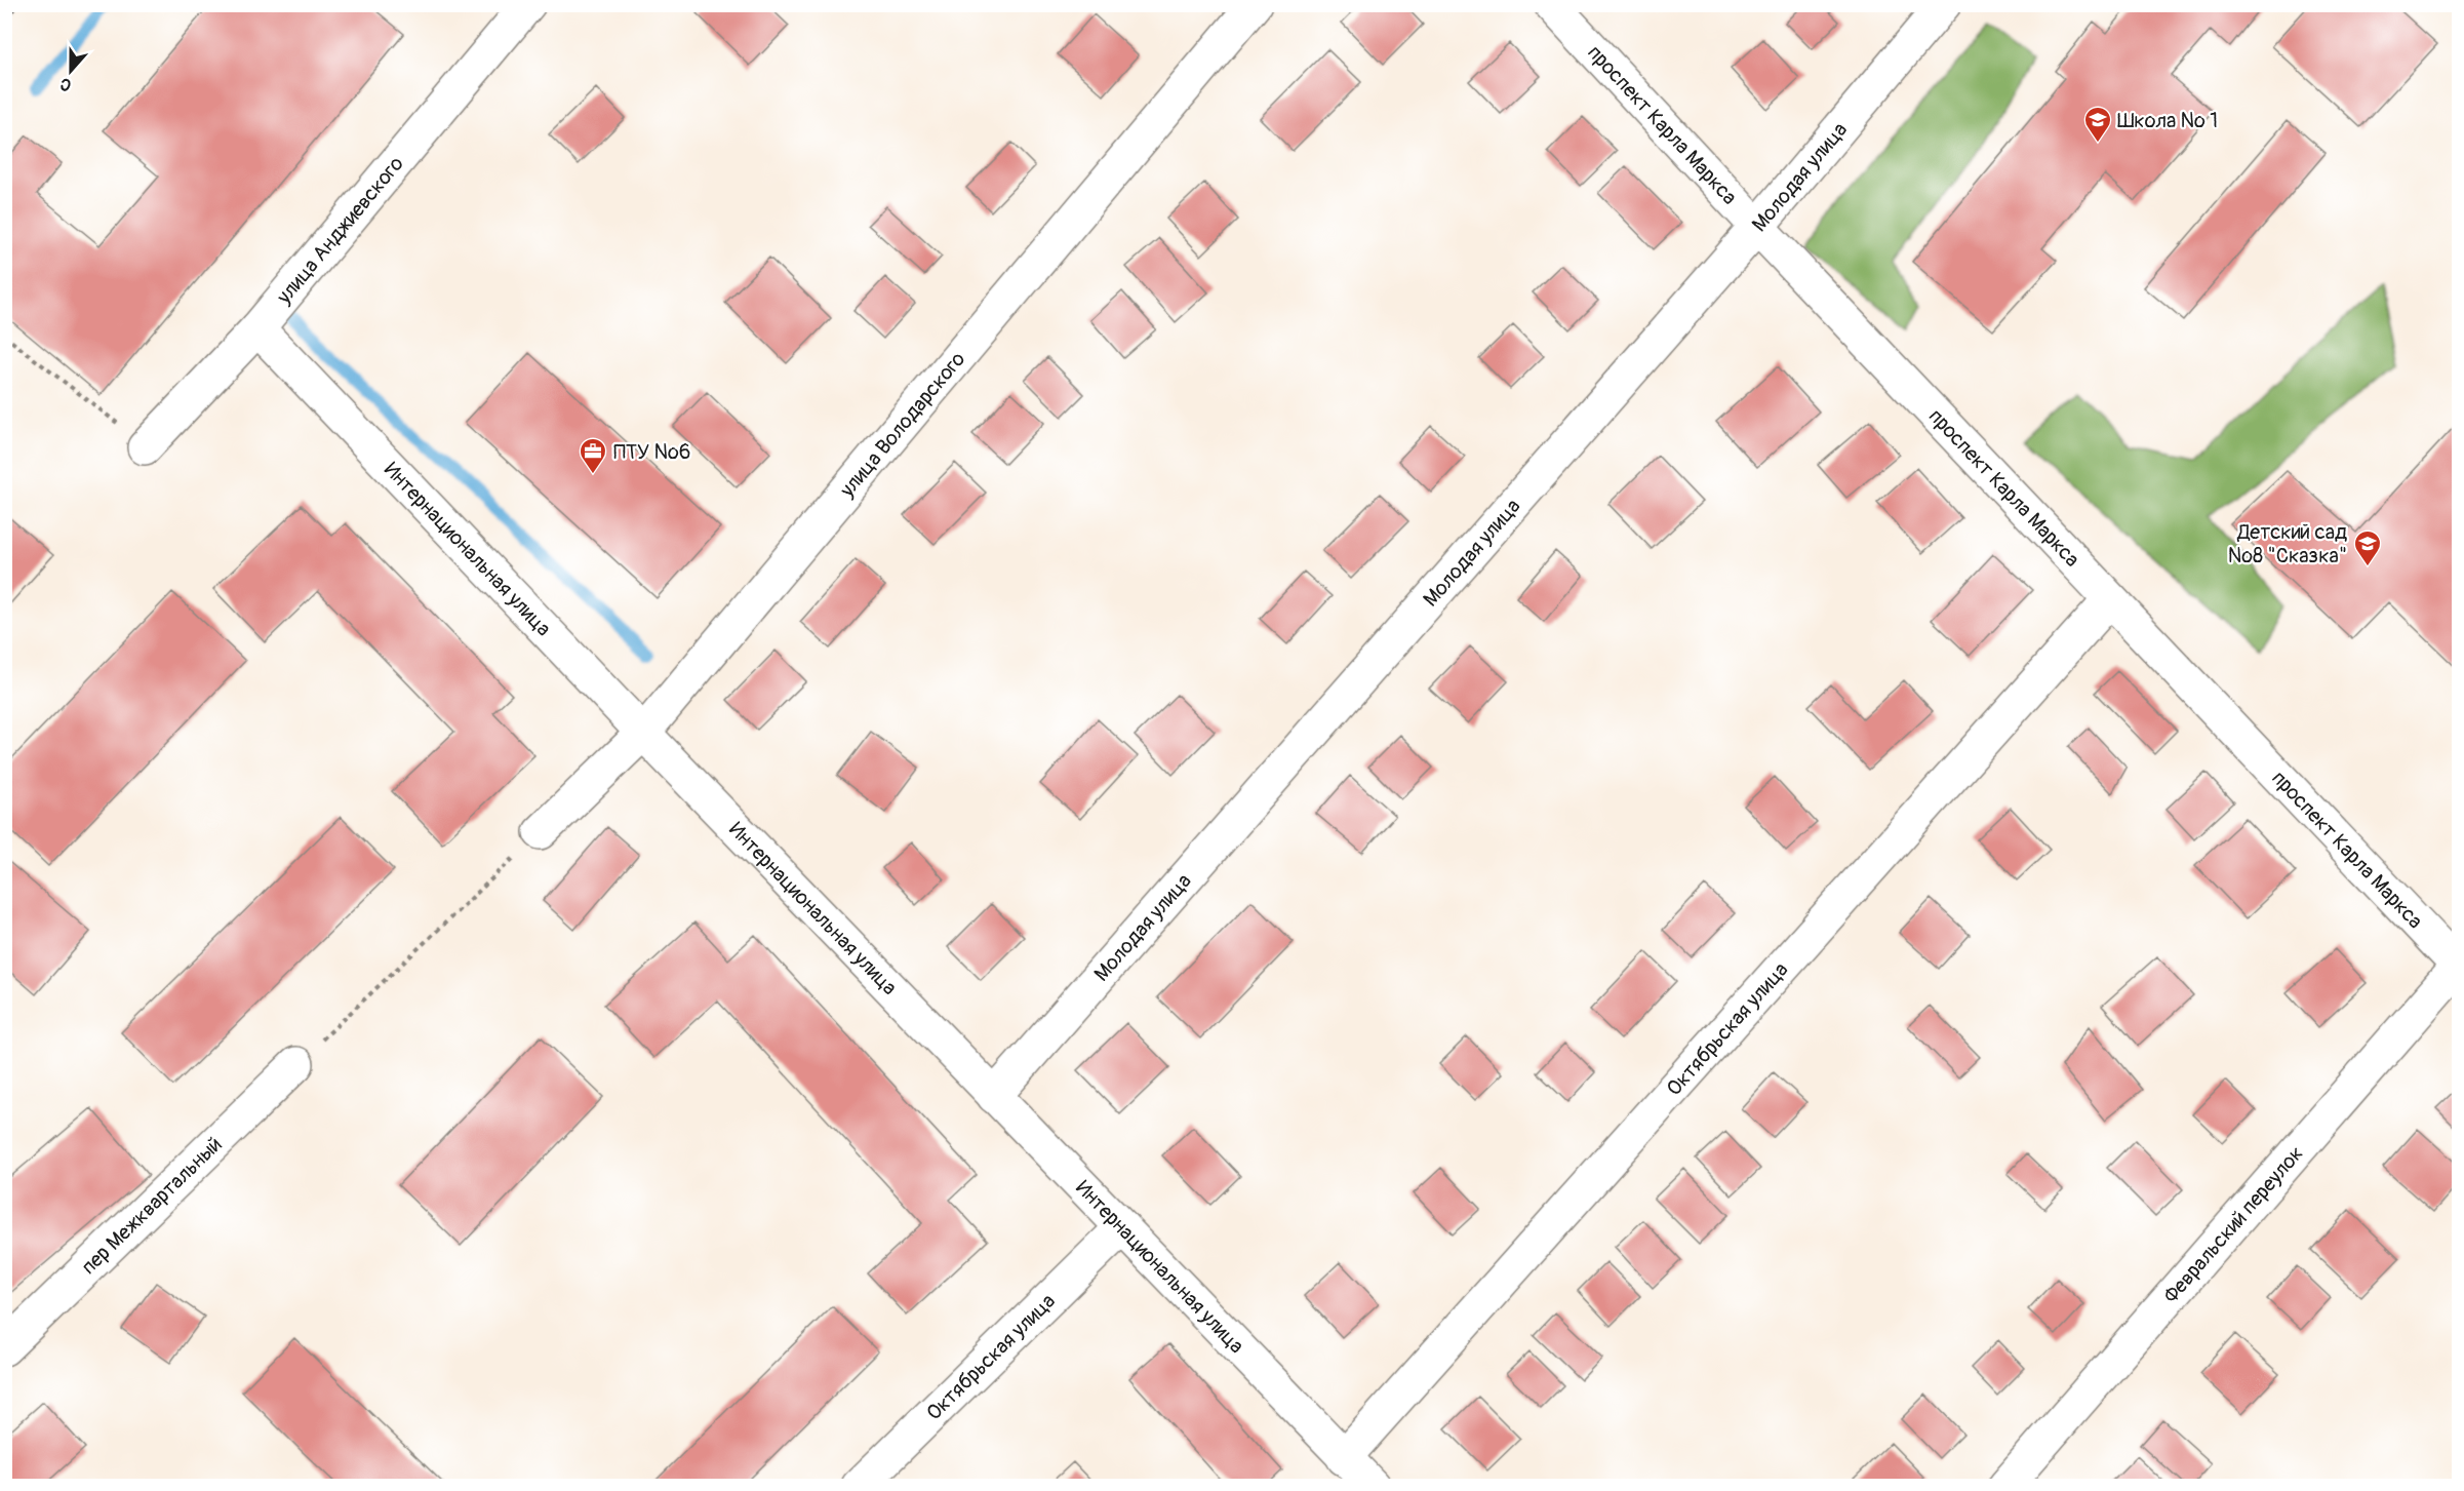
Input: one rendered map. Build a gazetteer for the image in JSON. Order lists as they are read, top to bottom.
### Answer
{
  "streets": {
    "street": [
      "проспект Карла Маркса",
      "Молодая улица",
      "улица Анджиевского",
      "улица Володарского",
      "Интернациональная улица",
      "Октябрьская улица",
      "пер Межквартальный",
      "Февральский переулок"
    ]
  },
  "crossings": [
    ["проспект Карла Маркса", "Молодая улица"],
    ["проспект Карла Маркса", "Октябрьская улица"],
    ["проспект Карла Маркса", "Февральский переулок"],
    ["Молодая улица", "Интернациональная улица"],
    ["улица Анджиевского", "Интернациональная улица"],
    ["улица Володарского", "Интернациональная улица"],
    ["Интернациональная улица", "Октябрьская улица"]
  ],
  "places": {
    "school or university": ["Школа № 1", "Детский сад №8 \"Сказка\""],
    "office": ["ПТУ №6"]
  },
  "north": "bottom"
}
